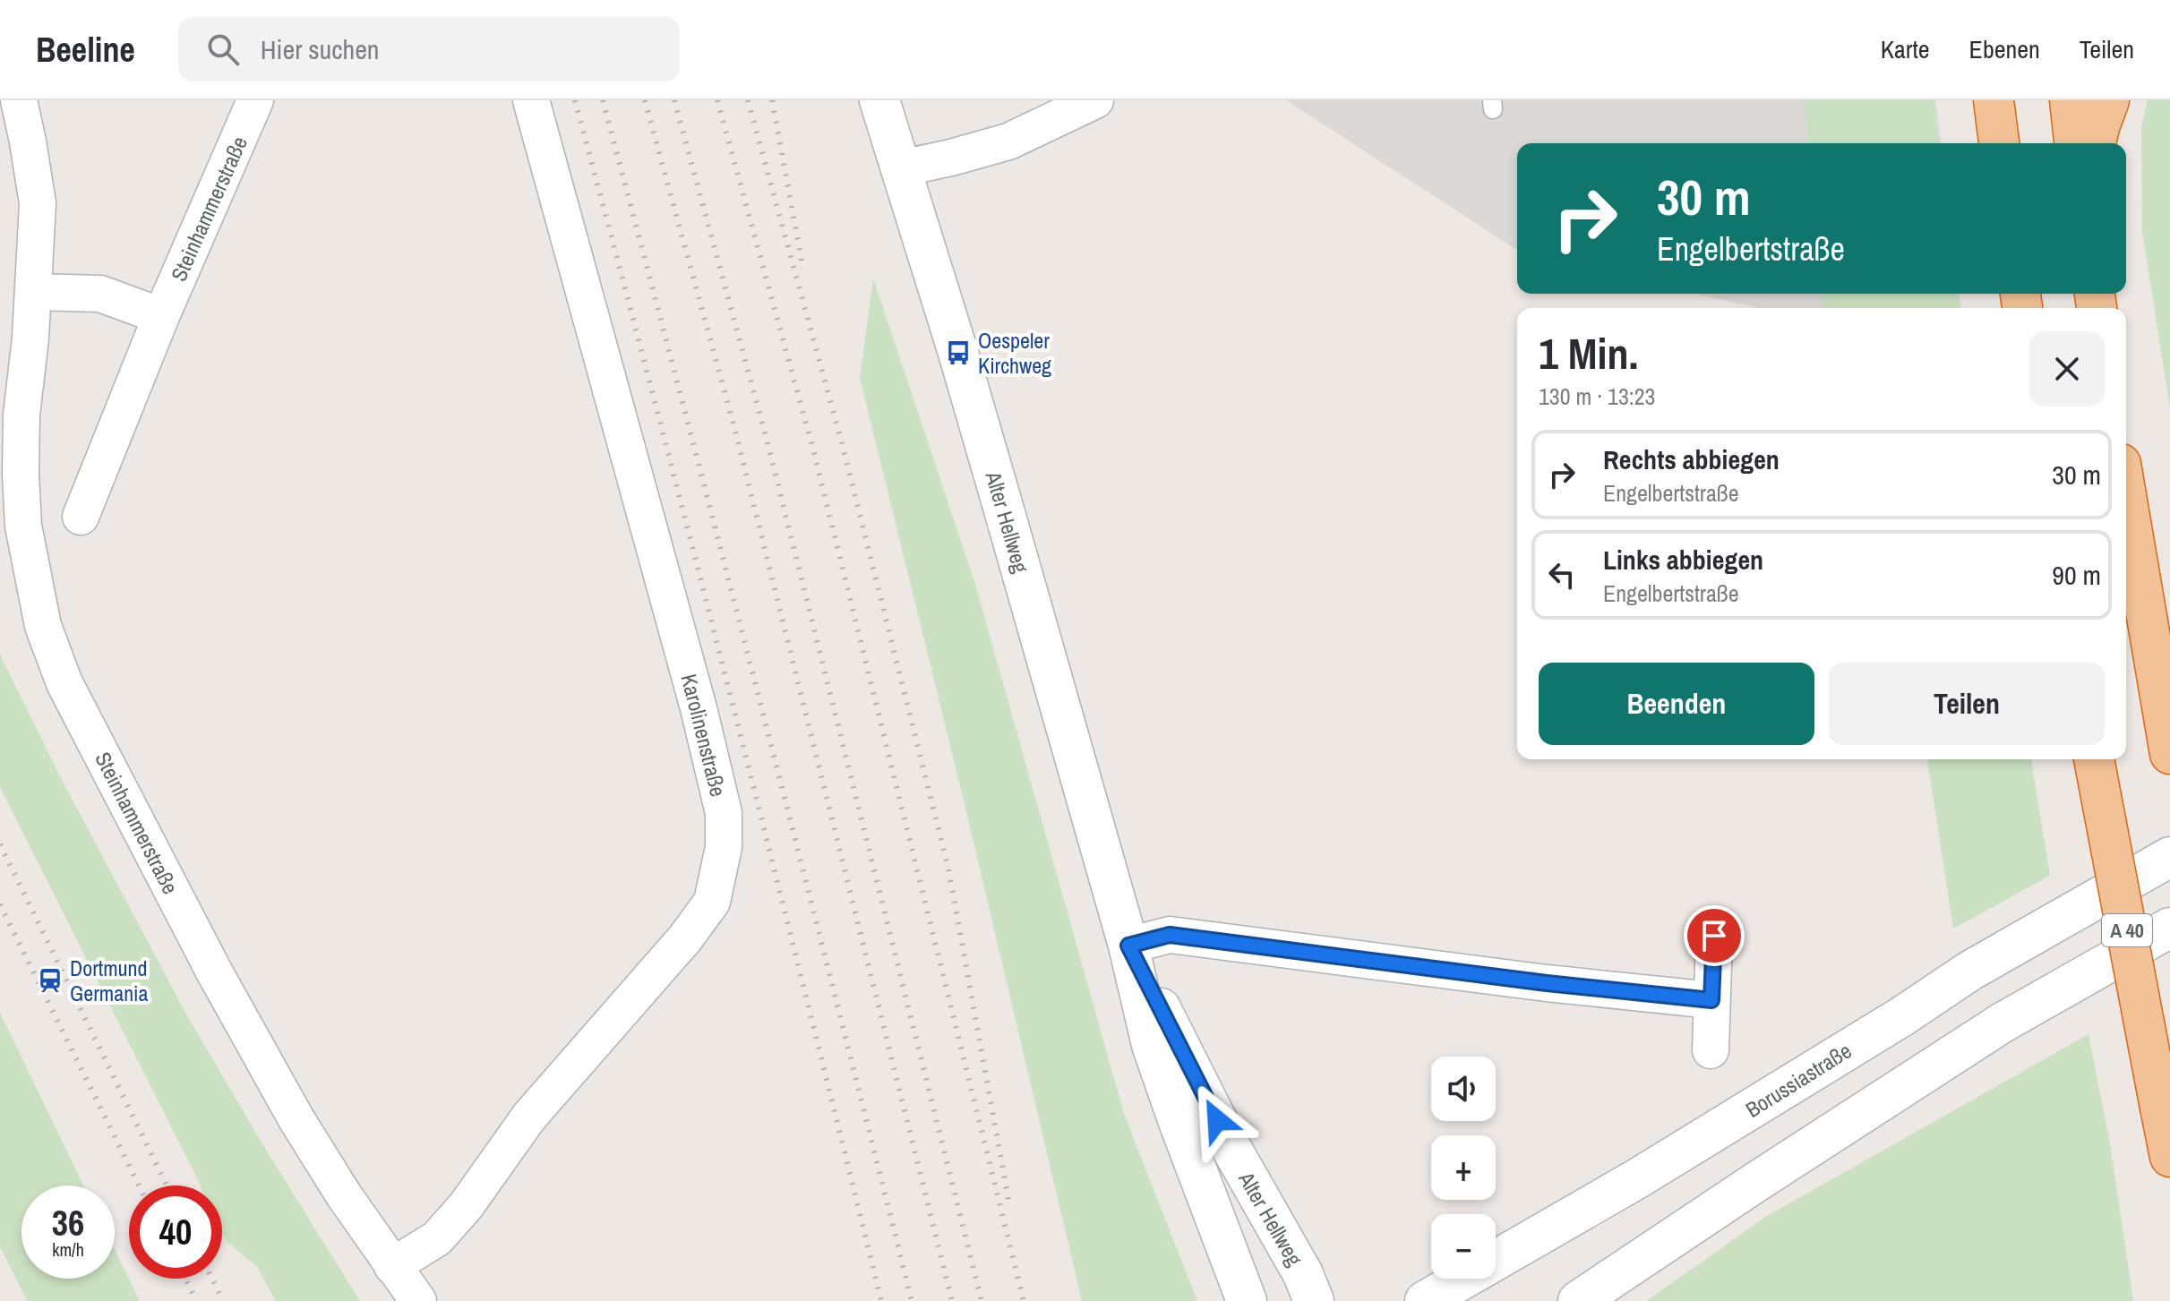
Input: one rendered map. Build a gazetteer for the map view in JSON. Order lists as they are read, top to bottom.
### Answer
{
  "streets": {
    "highway": ["A 40"],
    "street": [
      "Steinhammerstraße",
      "Alter Hellweg",
      "Karolinenstraße",
      "Borussiastraße"
    ]
  },
  "crossings": [
    ["Steinhammerstraße", "Karolinenstraße"]
  ],
  "places": {
    "bus stop": ["Oespeler Kirchweg"],
    "station": ["Dortmund Germania"]
  },
  "page": {
    "header": "Beeline",
    "search": "Hier suchen",
    "nav": ["Karte", "Ebenen", "Teilen"],
    "turn": ["30 m", "Engelbertstraße"],
    "heading": ["1 Min.", "130 m · 13:23"],
    "list": [
      {
        "name": "Rechts abbiegen",
        "note": "Engelbertstraße",
        "value": "30 m"
      },
      {
        "name": "Links abbiegen",
        "note": "Engelbertstraße",
        "value": "90 m"
      }
    ],
    "buttons": ["Beenden", "Teilen"],
    "map_buttons": ["+", "−"],
    "speed": "36 km/h",
    "limit": "40"
  }
}
